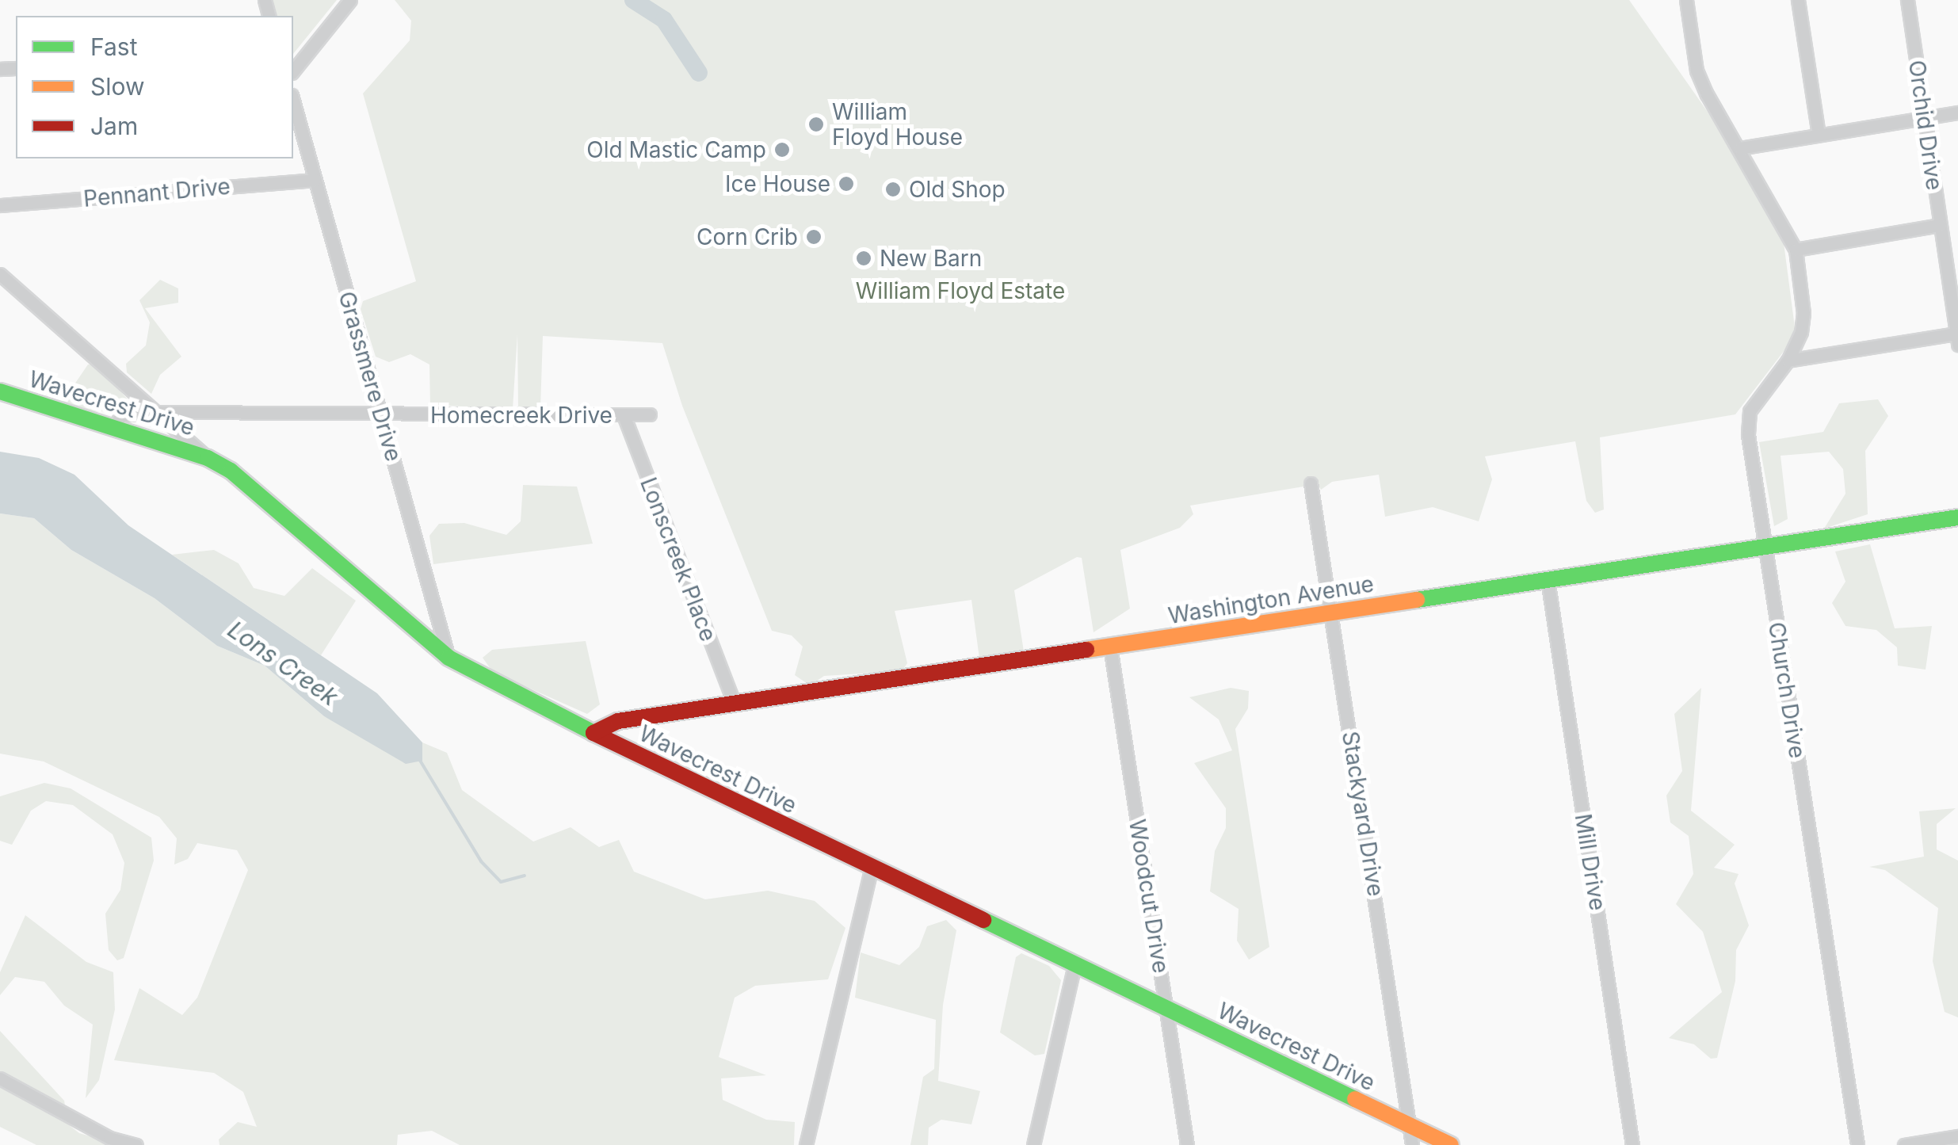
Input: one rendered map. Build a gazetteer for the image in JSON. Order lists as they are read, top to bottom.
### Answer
{
  "streets": {
    "street": [
      "Orchid Drive",
      "Pennant Drive",
      "Grassmere Drive",
      "Wavecrest Drive",
      "Homecreek Drive",
      "Lonscreek Place",
      "Washington Avenue",
      "Church Drive",
      "Stackyard Drive",
      "Mill Drive",
      "Woodcut Drive"
    ]
  },
  "crossings": [
    ["Pennant Drive", "Grassmere Drive"],
    ["Grassmere Drive", "Wavecrest Drive"],
    ["Grassmere Drive", "Homecreek Drive"],
    ["Wavecrest Drive", "Homecreek Drive"],
    ["Wavecrest Drive", "Washington Avenue"],
    ["Wavecrest Drive", "Stackyard Drive"],
    ["Wavecrest Drive", "Woodcut Drive"],
    ["Homecreek Drive", "Lonscreek Place"],
    ["Lonscreek Place", "Washington Avenue"],
    ["Washington Avenue", "Church Drive"],
    ["Washington Avenue", "Stackyard Drive"],
    ["Washington Avenue", "Mill Drive"],
    ["Washington Avenue", "Woodcut Drive"]
  ],
  "water": ["Lons Creek"],
  "parks": ["William Floyd Estate"],
  "places": [
    "William Floyd House",
    "Old Mastic Camp",
    "Ice House",
    "Old Shop",
    "Corn Crib",
    "New Barn"
  ],
  "legend": ["Fast", "Slow", "Jam"]
}
